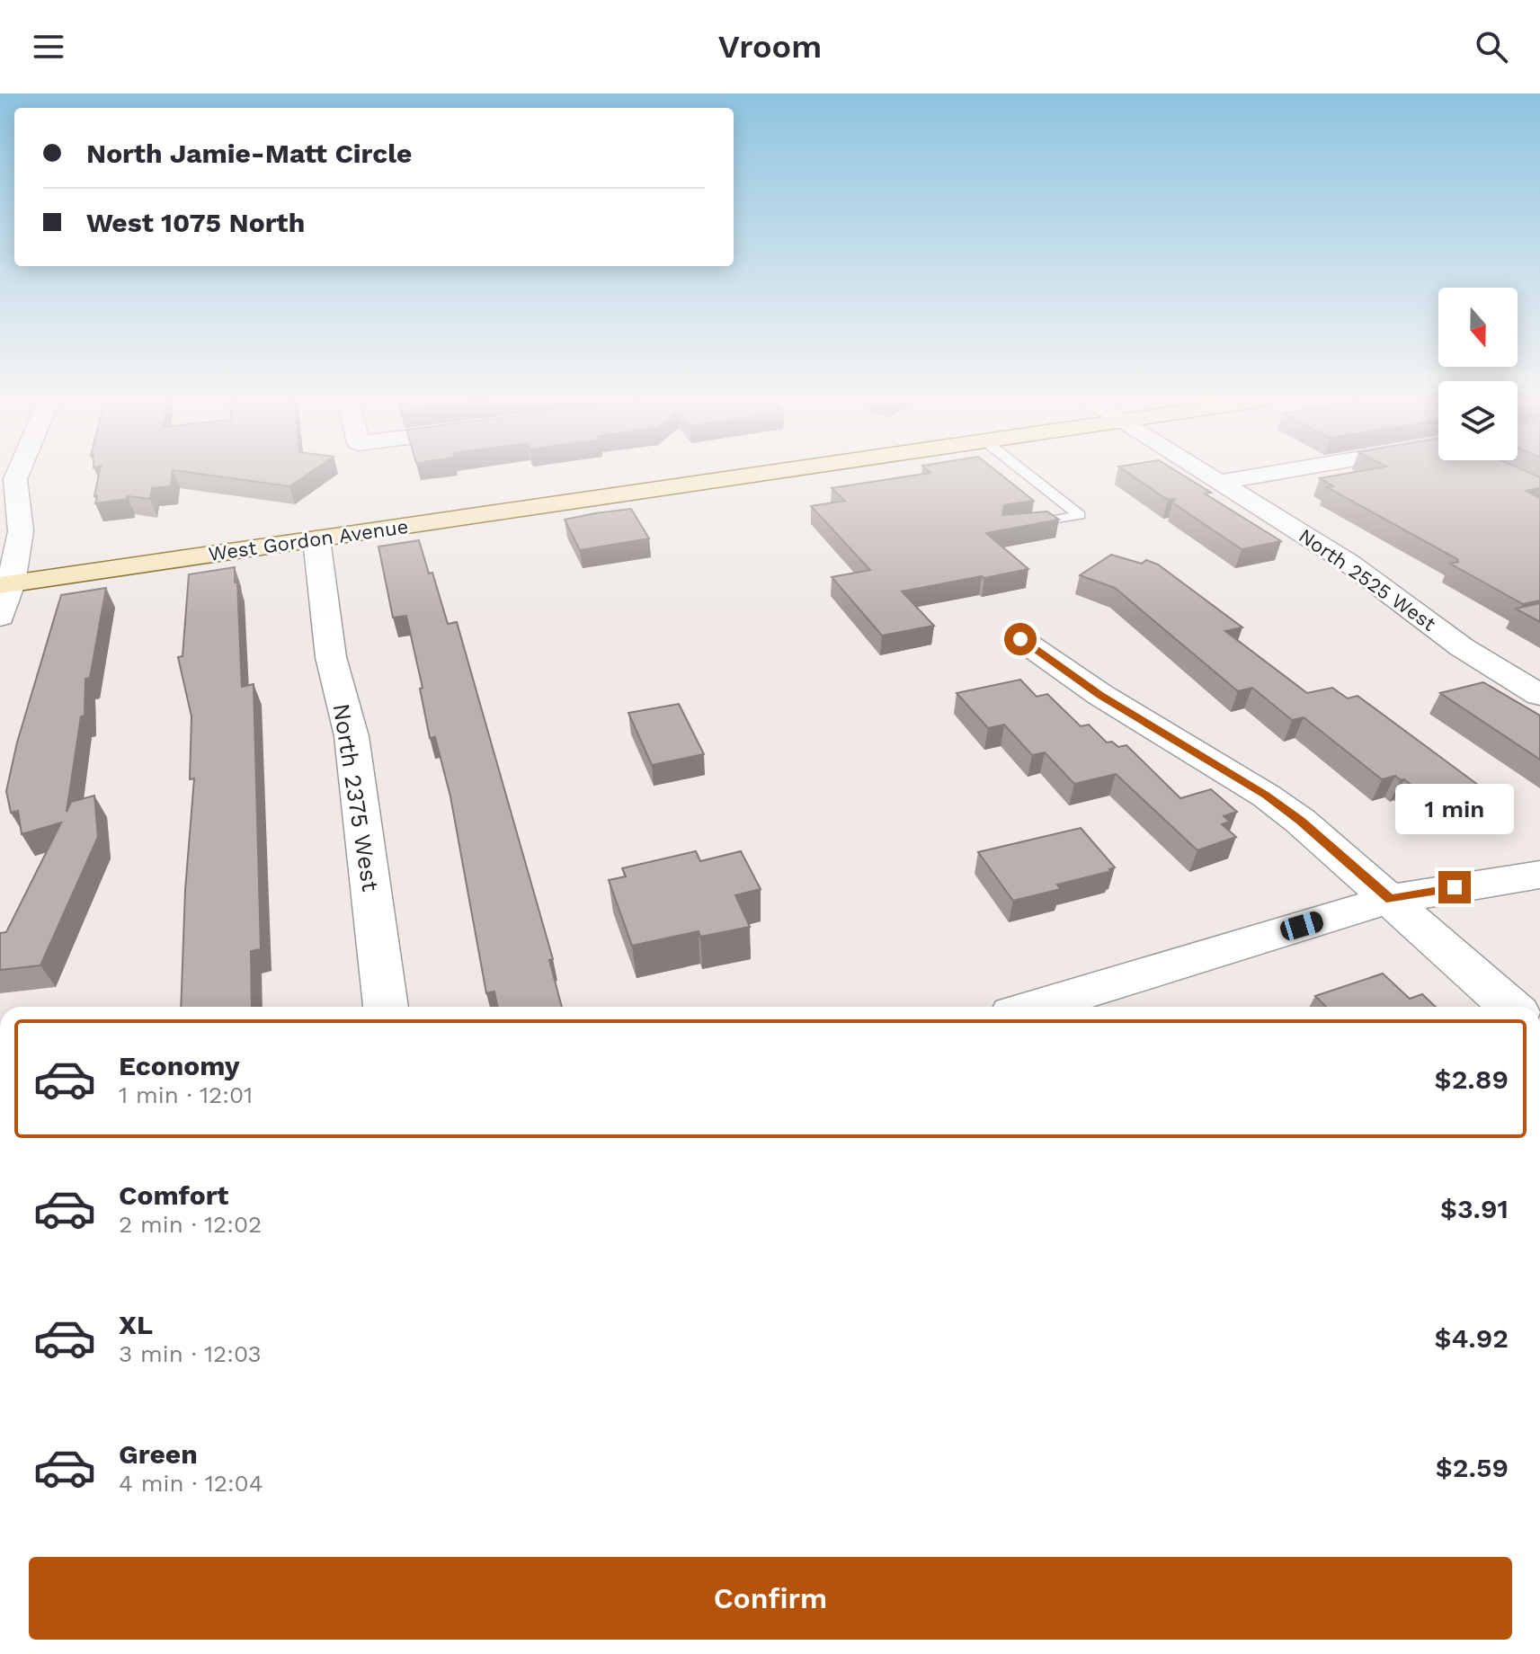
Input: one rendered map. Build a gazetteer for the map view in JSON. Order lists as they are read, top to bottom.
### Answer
{
  "streets": {
    "main road": ["West Gordon Avenue"],
    "street": ["North 2525 West", "North 2375 West"]
  },
  "crossings": [
    ["West Gordon Avenue", "North 2375 West"]
  ],
  "north": "bottom",
  "page": {
    "header": "Vroom",
    "banner": ["North Jamie-Matt Circle", "West 1075 North"],
    "bubble": "1 min",
    "list": [
      {
        "name": "Economy",
        "note": "1 min · 12:01",
        "value": "$2.89"
      },
      {
        "name": "Comfort",
        "note": "2 min · 12:02",
        "value": "$3.91"
      },
      {
        "name": "XL",
        "note": "3 min · 12:03",
        "value": "$4.92"
      },
      {
        "name": "Green",
        "note": "4 min · 12:04",
        "value": "$2.59"
      }
    ],
    "buttons": "Confirm"
  }
}
